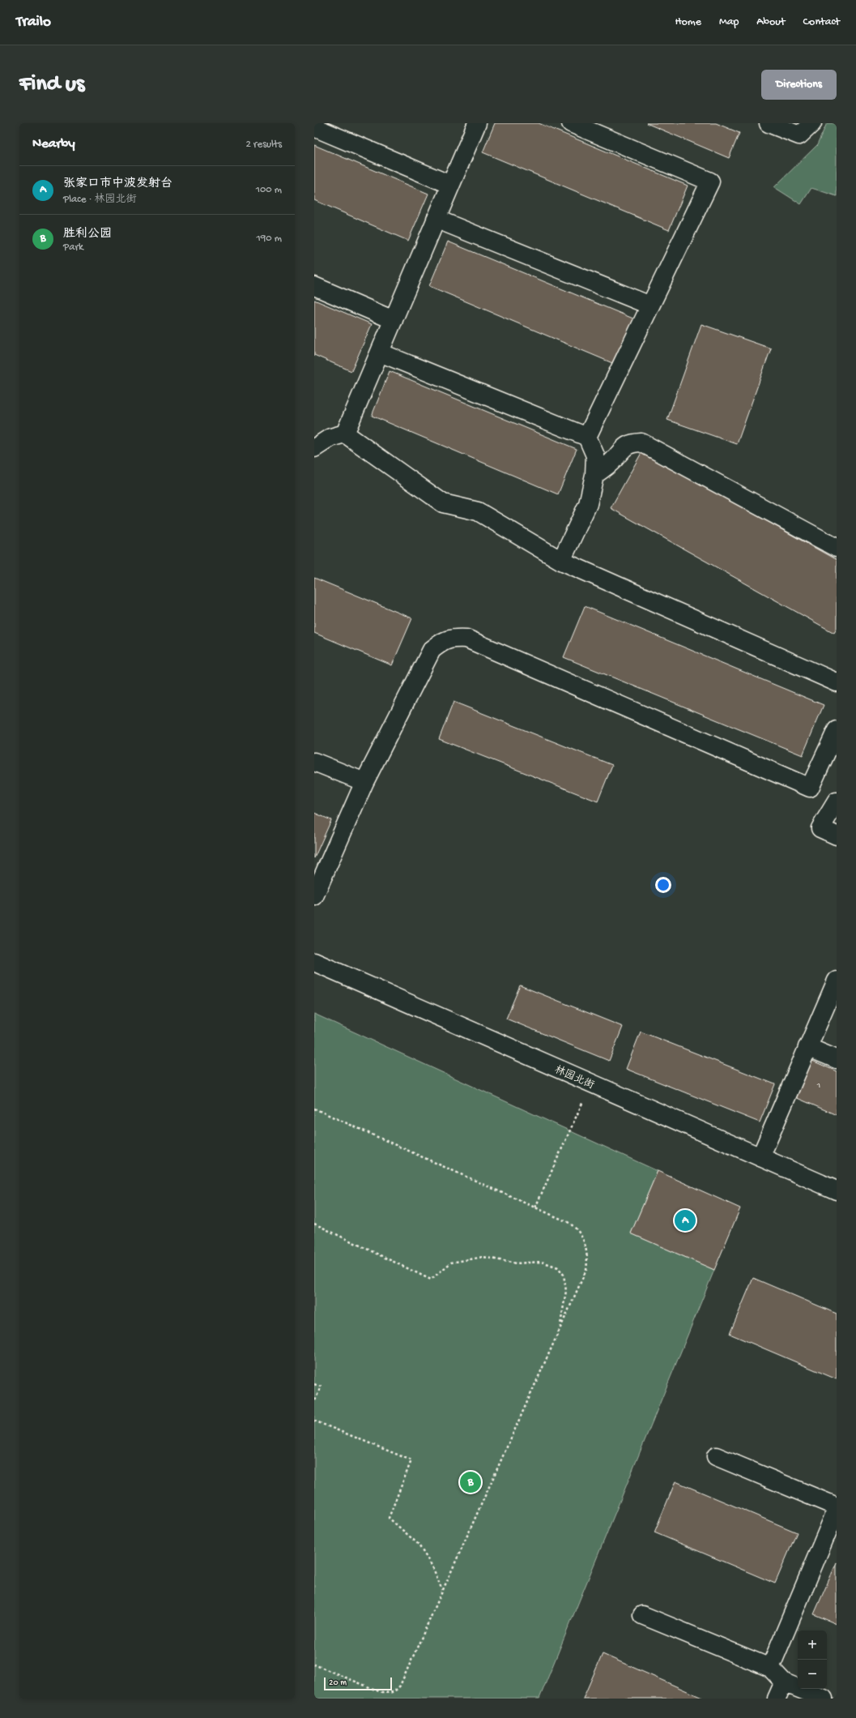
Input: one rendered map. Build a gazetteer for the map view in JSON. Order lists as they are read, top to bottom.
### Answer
{
  "streets": {
    "street": ["林园北街"]
  },
  "house_numbers": ["1"],
  "scale_bar": "20 m",
  "page": {
    "header": "Trailo",
    "nav": [
      "Home",
      "Map",
      "About",
      "Contact"
    ],
    "buttons": "Directions",
    "title": "Find us",
    "heading": ["Nearby", "2 results"],
    "list": [
      {
        "mark": "A",
        "name": "张家口市中波发射台",
        "note": "Place · 林园北街",
        "value": "100 m"
      },
      {
        "mark": "B",
        "name": "胜利公园",
        "note": "Park",
        "value": "190 m"
      }
    ],
    "pins": ["A", "B"],
    "map_buttons": ["+", "−"],
    "scale": "20 m"
  }
}
